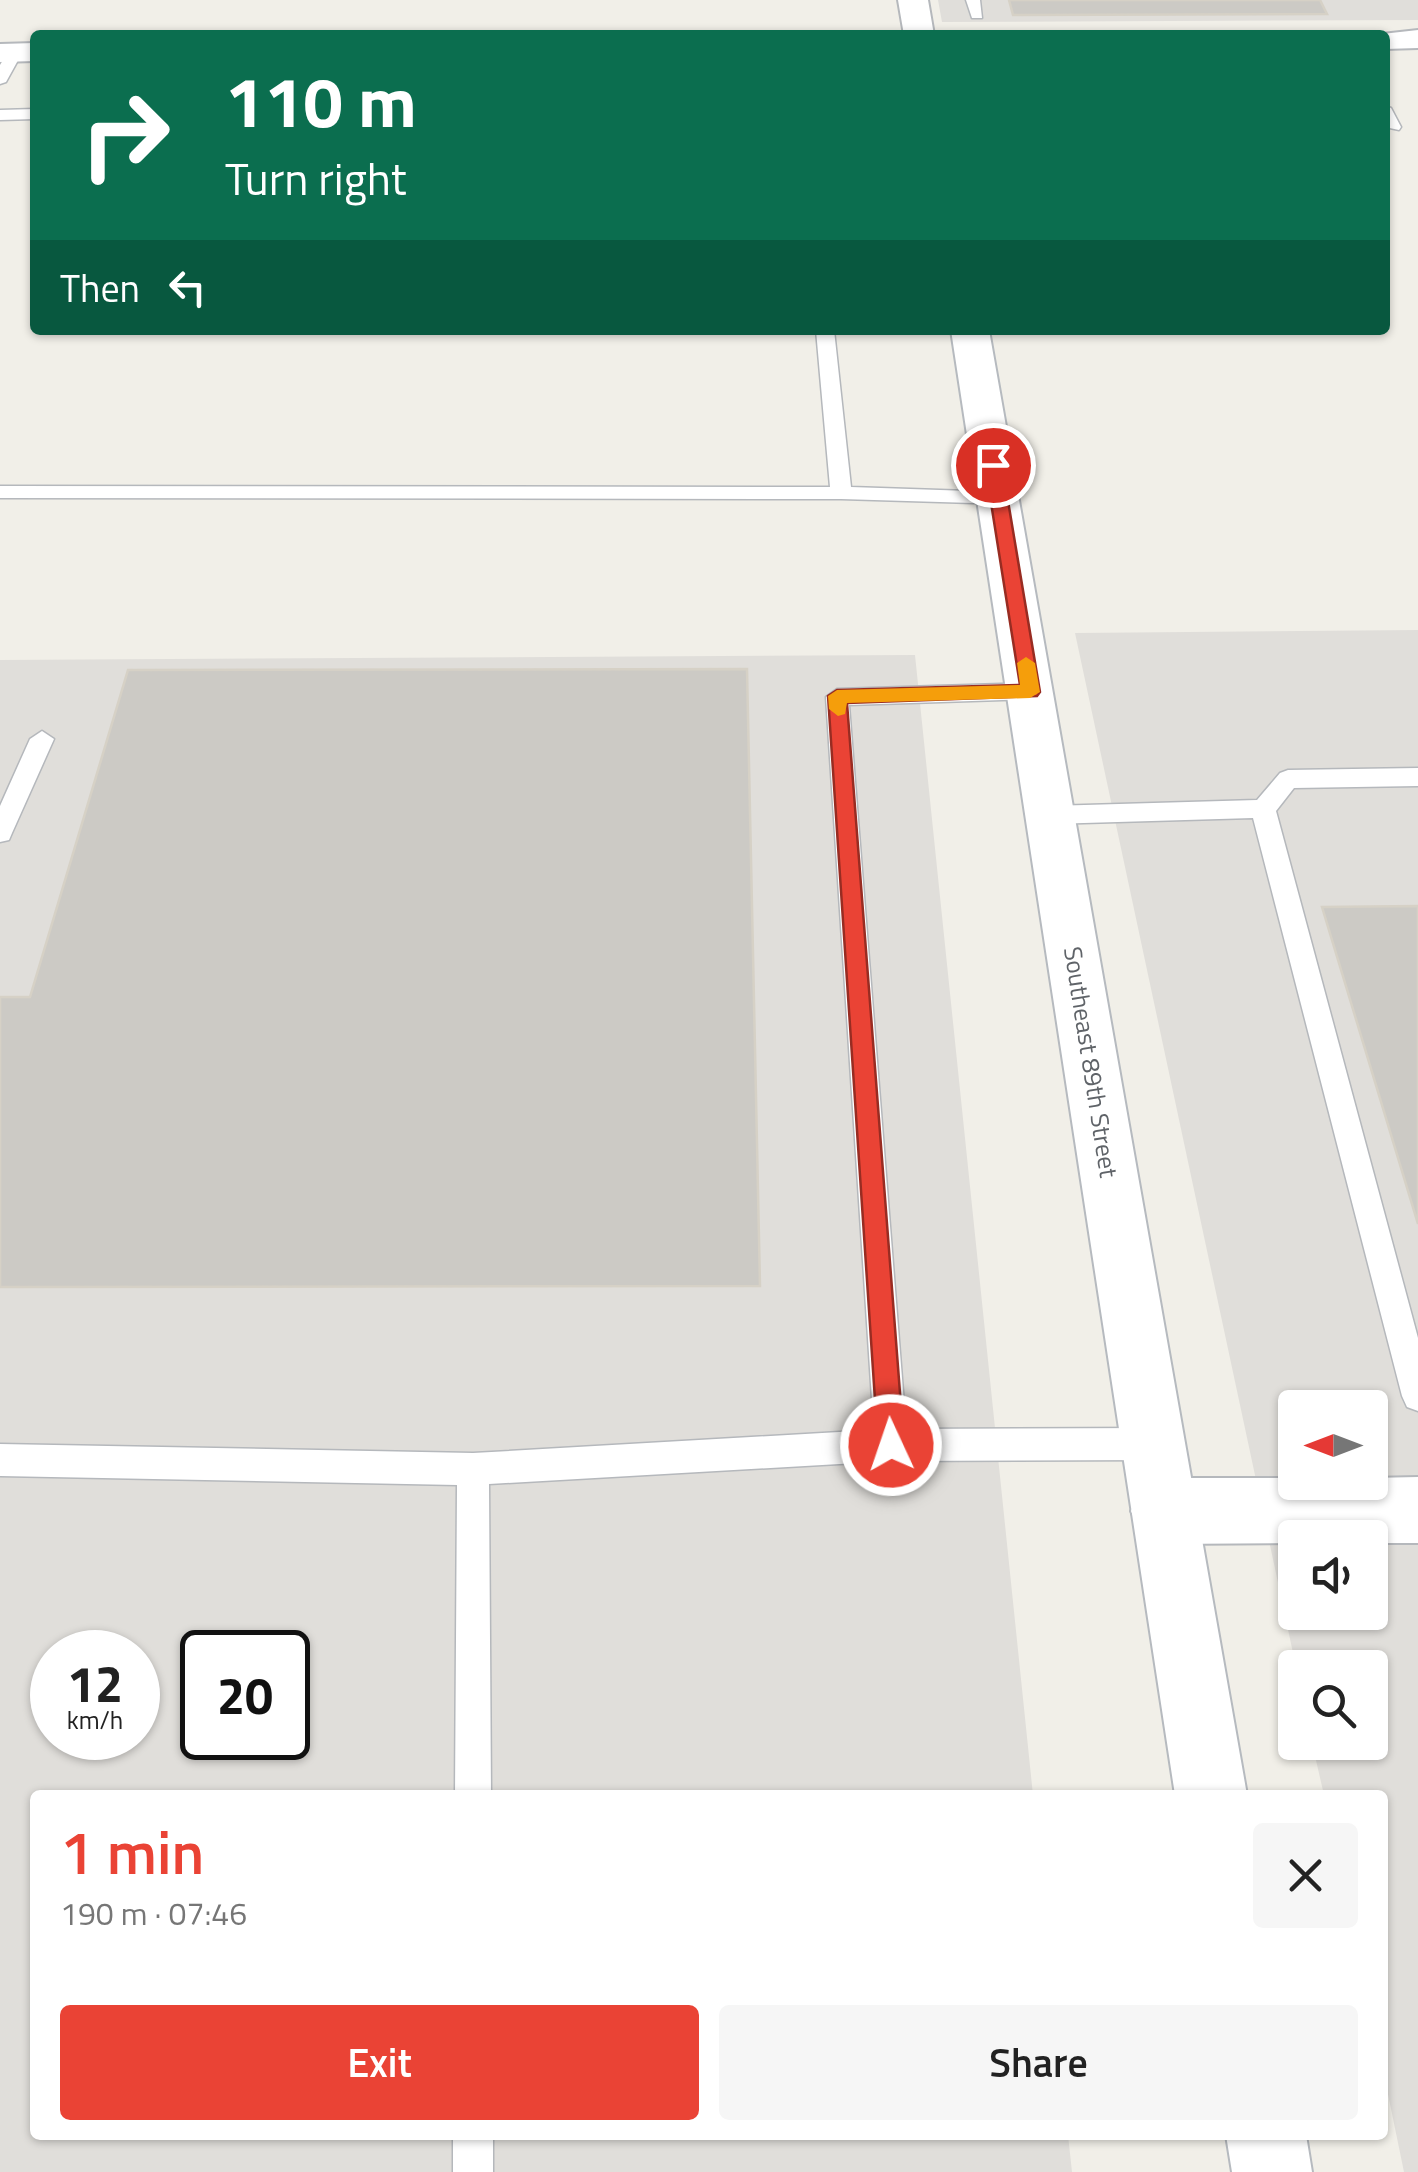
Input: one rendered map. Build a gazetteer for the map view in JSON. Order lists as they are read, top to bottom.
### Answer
{
  "streets": {
    "street": ["Southeast 89th Street"]
  },
  "north": "left",
  "page": {
    "turn": ["110 m", "Turn right"],
    "then": "Then",
    "speed": "12 km/h",
    "limit": "20",
    "heading": ["1 min", "190 m · 07:46"],
    "buttons": ["Exit", "Share"]
  }
}
